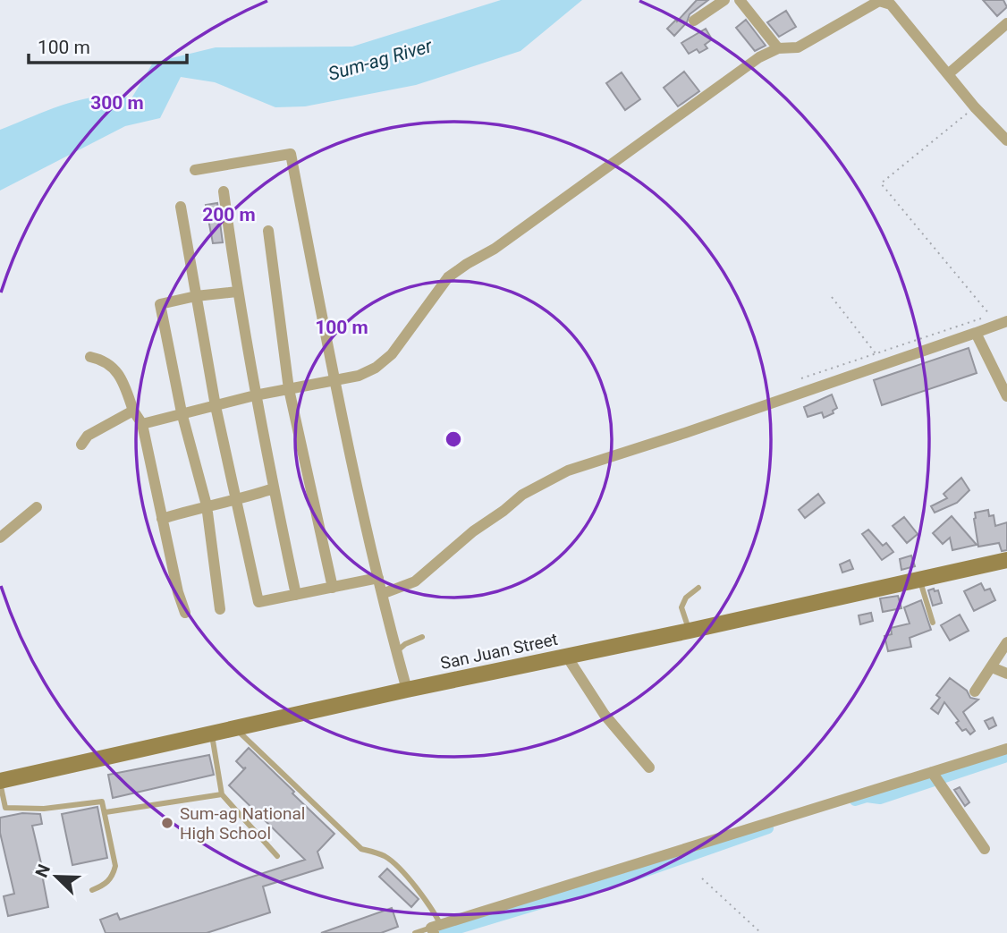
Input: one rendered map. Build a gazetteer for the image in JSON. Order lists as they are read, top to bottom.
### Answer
{
  "streets": {
    "main road": ["San Juan Street"]
  },
  "water": ["Sum-ag River"],
  "places": ["Sum-ag National High School"],
  "scale_bar": "100 m",
  "north": "top left",
  "rings": ["300 m", "200 m", "100 m"]
}
